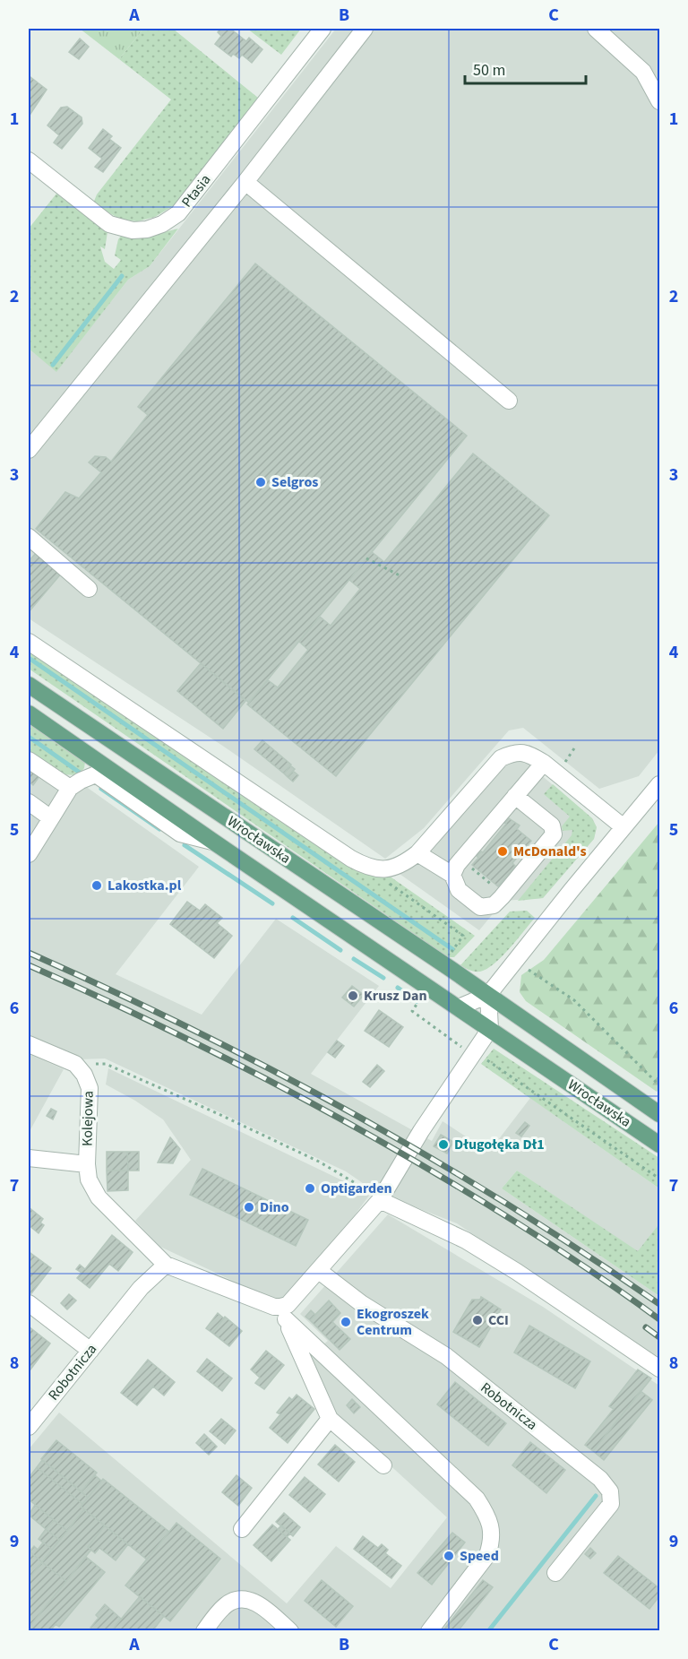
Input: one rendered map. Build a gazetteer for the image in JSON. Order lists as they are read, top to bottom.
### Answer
{
  "streets": {
    "main road": ["Wrocławska"],
    "street": ["Ptasia", "Kolejowa", "Robotnicza"]
  },
  "crossings": [
    ["Kolejowa", "Robotnicza"]
  ],
  "places": [
    "Selgros",
    "McDonald's",
    "Lakostka.pl",
    "Krusz Dan",
    "Długołęka Dł1",
    "Optigarden",
    "Dino",
    "CCI",
    "Ekogroszek Centrum",
    "Speed"
  ],
  "scale_bar": "50 m",
  "grid": {
    "columns": ["A", "B", "C"],
    "rows": [
      "1",
      "2",
      "3",
      "4",
      "5",
      "6",
      "7",
      "8",
      "9"
    ]
  }
}
